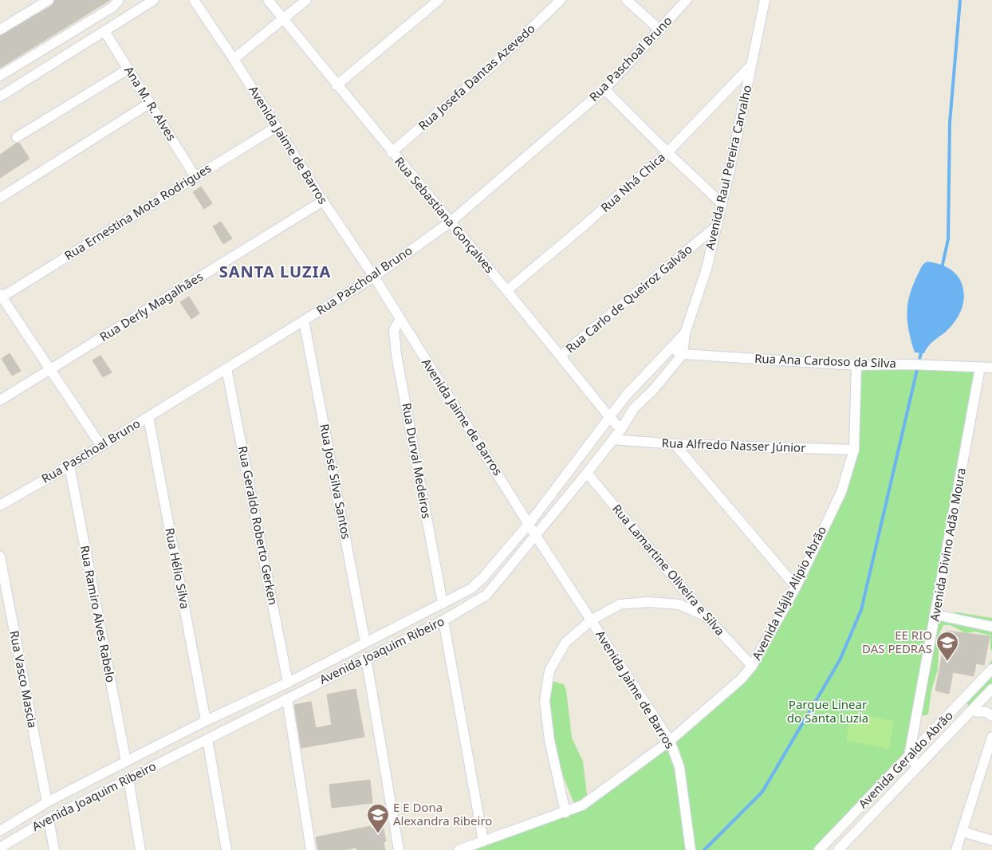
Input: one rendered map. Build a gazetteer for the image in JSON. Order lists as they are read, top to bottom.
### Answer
{
  "streets": {
    "street": [
      "Rua Paschoal Bruno",
      "Rua Josefa Dantas Azevedo",
      "Ana M. R. Alves",
      "Avenida Jaime de Barros",
      "Avenida Raul Pereira Carvalho",
      "Rua Nhá Chica",
      "Rua Ernestina Mota Rodrigues",
      "Rua Sebastiana Gonçalves",
      "Rua Carlo de Queiroz Galvão",
      "Rua Derly Magalhães",
      "Rua Ana Cardoso da Silva",
      "Rua Alfredo Nasser Júnior",
      "Rua Durval Medeiros",
      "Rua José Silva Santos",
      "Rua Geraldo Roberto Gerken",
      "Avenida Divino Adão Moura",
      "Rua Hélio Silva",
      "Rua Lamartine Oliveira e Silva",
      "Avenida Nájla Alípio Abrão",
      "Rua Ramiro Alves Rabelo",
      "Avenida Joaquim Ribeiro",
      "Rua Vasco Mascia",
      "Avenida Geraldo Abrão"
    ]
  },
  "crossings": [
    ["Rua Paschoal Bruno", "Avenida Jaime de Barros"],
    ["Rua Paschoal Bruno", "Rua Sebastiana Gonçalves"],
    ["Rua Paschoal Bruno", "Rua José Silva Santos"],
    ["Rua Paschoal Bruno", "Rua Geraldo Roberto Gerken"],
    ["Rua Paschoal Bruno", "Rua Hélio Silva"],
    ["Rua Paschoal Bruno", "Rua Ramiro Alves Rabelo"],
    ["Rua Josefa Dantas Azevedo", "Rua Sebastiana Gonçalves"],
    ["Ana M. R. Alves", "Rua Ernestina Mota Rodrigues"],
    ["Avenida Jaime de Barros", "Rua Ernestina Mota Rodrigues"],
    ["Avenida Jaime de Barros", "Rua Derly Magalhães"],
    ["Avenida Jaime de Barros", "Rua Durval Medeiros"],
    ["Avenida Jaime de Barros", "Avenida Nájla Alípio Abrão"],
    ["Avenida Jaime de Barros", "Avenida Joaquim Ribeiro"],
    ["Avenida Raul Pereira Carvalho", "Rua Nhá Chica"],
    ["Avenida Raul Pereira Carvalho", "Rua Carlo de Queiroz Galvão"],
    ["Avenida Raul Pereira Carvalho", "Rua Ana Cardoso da Silva"],
    ["Avenida Raul Pereira Carvalho", "Avenida Joaquim Ribeiro"],
    ["Rua Nhá Chica", "Rua Sebastiana Gonçalves"],
    ["Rua Sebastiana Gonçalves", "Rua Carlo de Queiroz Galvão"],
    ["Rua Sebastiana Gonçalves", "Avenida Joaquim Ribeiro"],
    ["Rua Ana Cardoso da Silva", "Avenida Divino Adão Moura"],
    ["Rua Ana Cardoso da Silva", "Avenida Nájla Alípio Abrão"],
    ["Rua Ana Cardoso da Silva", "Avenida Joaquim Ribeiro"],
    ["Rua Alfredo Nasser Júnior", "Avenida Nájla Alípio Abrão"],
    ["Rua Alfredo Nasser Júnior", "Avenida Joaquim Ribeiro"],
    ["Rua Durval Medeiros", "Avenida Joaquim Ribeiro"],
    ["Rua José Silva Santos", "Avenida Joaquim Ribeiro"],
    ["Rua Geraldo Roberto Gerken", "Avenida Joaquim Ribeiro"],
    ["Avenida Divino Adão Moura", "Avenida Geraldo Abrão"],
    ["Rua Hélio Silva", "Avenida Joaquim Ribeiro"],
    ["Rua Lamartine Oliveira e Silva", "Avenida Nájla Alípio Abrão"],
    ["Rua Lamartine Oliveira e Silva", "Avenida Joaquim Ribeiro"],
    ["Rua Ramiro Alves Rabelo", "Avenida Joaquim Ribeiro"],
    ["Avenida Joaquim Ribeiro", "Rua Vasco Mascia"]
  ],
  "districts": ["SANTA LUZIA"],
  "parks": ["Parque Linear do Santa Luzia"],
  "places": {
    "school or university": ["EE RIO DAS PEDRAS", "E E Dona Alexandra Ribeiro"]
  }
}
